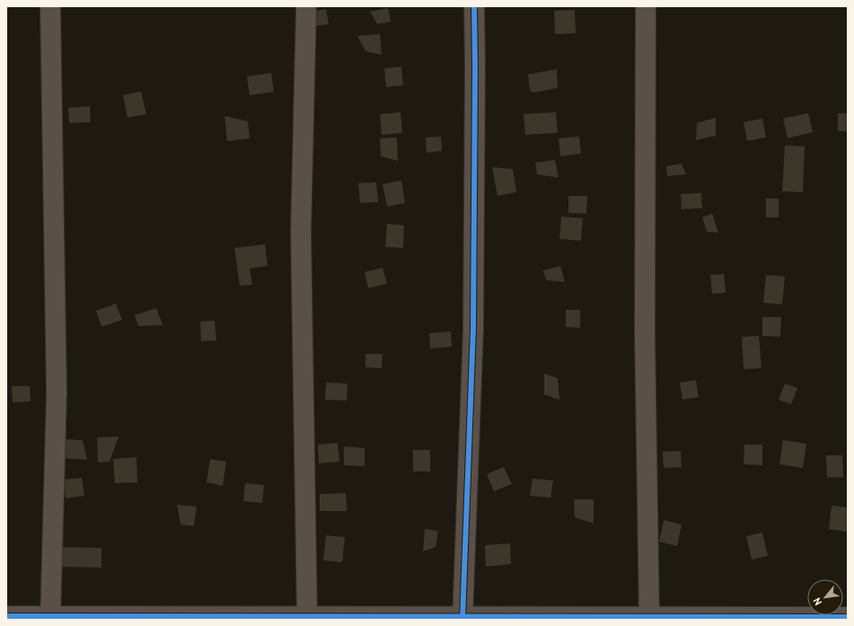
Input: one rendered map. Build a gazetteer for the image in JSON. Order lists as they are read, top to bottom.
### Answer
{
  "north": "bottom left"
}
